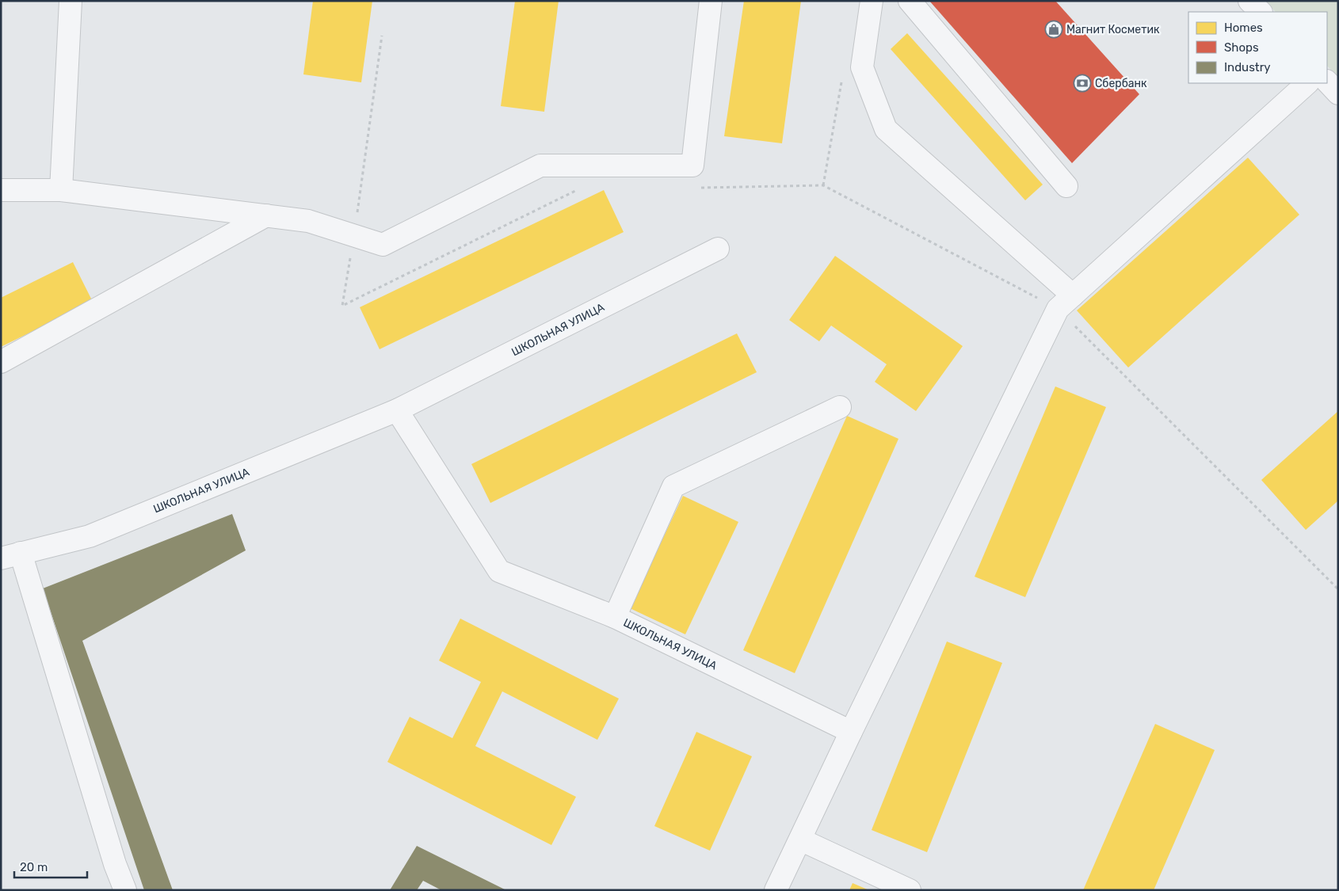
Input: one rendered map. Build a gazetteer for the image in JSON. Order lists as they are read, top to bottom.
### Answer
{
  "streets": {
    "street": ["ШКОЛЬНАЯ УЛИЦА"]
  },
  "places": {
    "shop": ["Магнит Косметик"],
    "bank": ["Сбербанк"]
  },
  "legend": ["Homes", "Shops", "Industry"],
  "scale_bar": "20 m"
}
